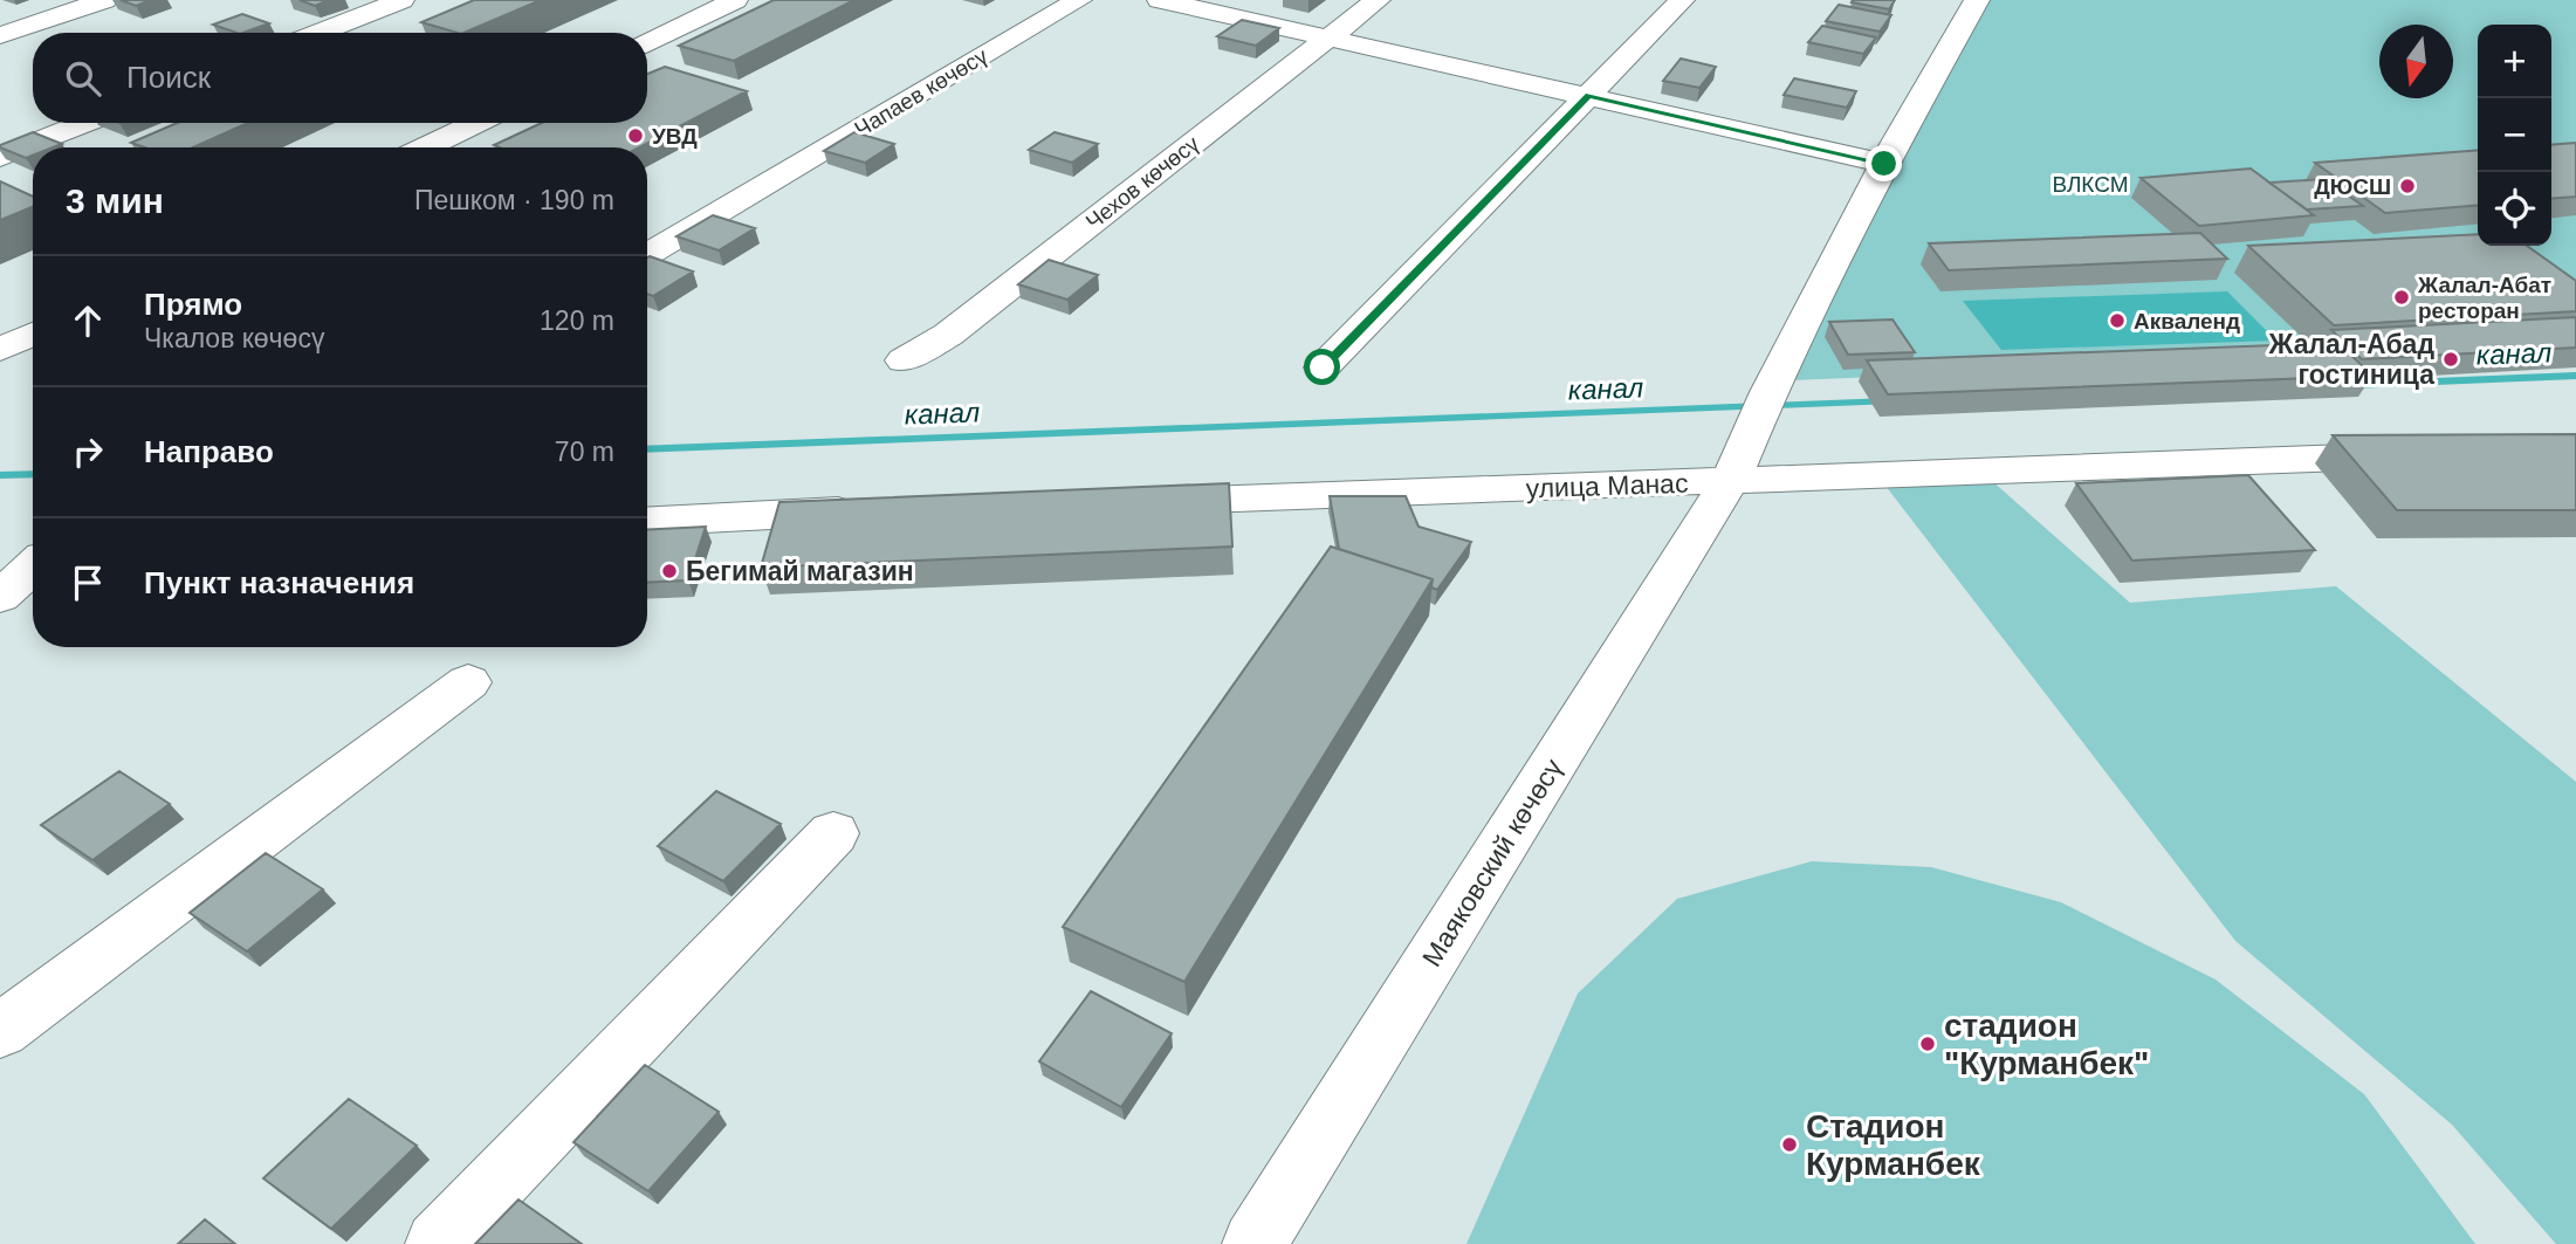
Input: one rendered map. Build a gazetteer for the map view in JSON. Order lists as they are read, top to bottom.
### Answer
{
  "streets": {
    "street": [
      "Чапаев көчөсү",
      "Чехов көчөсү",
      "улица Манас",
      "Маяковский көчөсү"
    ]
  },
  "crossings": [
    ["улица Манас", "Маяковский көчөсү"]
  ],
  "water": ["канал"],
  "parks": ["ВЛКСМ"],
  "places": [
    "УВД",
    "ДЮСШ",
    "Жалал-Абат ресторан",
    "Акваленд",
    "Жалал-Абад гостиница",
    "Бегимай магазин",
    "стадион \"Курманбек\"",
    "Стадион Курманбек"
  ],
  "north": "bottom",
  "page": {
    "map_buttons": ["+", "−"],
    "search": "Поиск",
    "heading": ["3 мин", "Пешком · 190 m"],
    "list": [
      ["Прямо", "Чкалов көчөсү", "120 m"],
      ["Направо", "70 m"],
      "Пункт назначения"
    ]
  }
}
